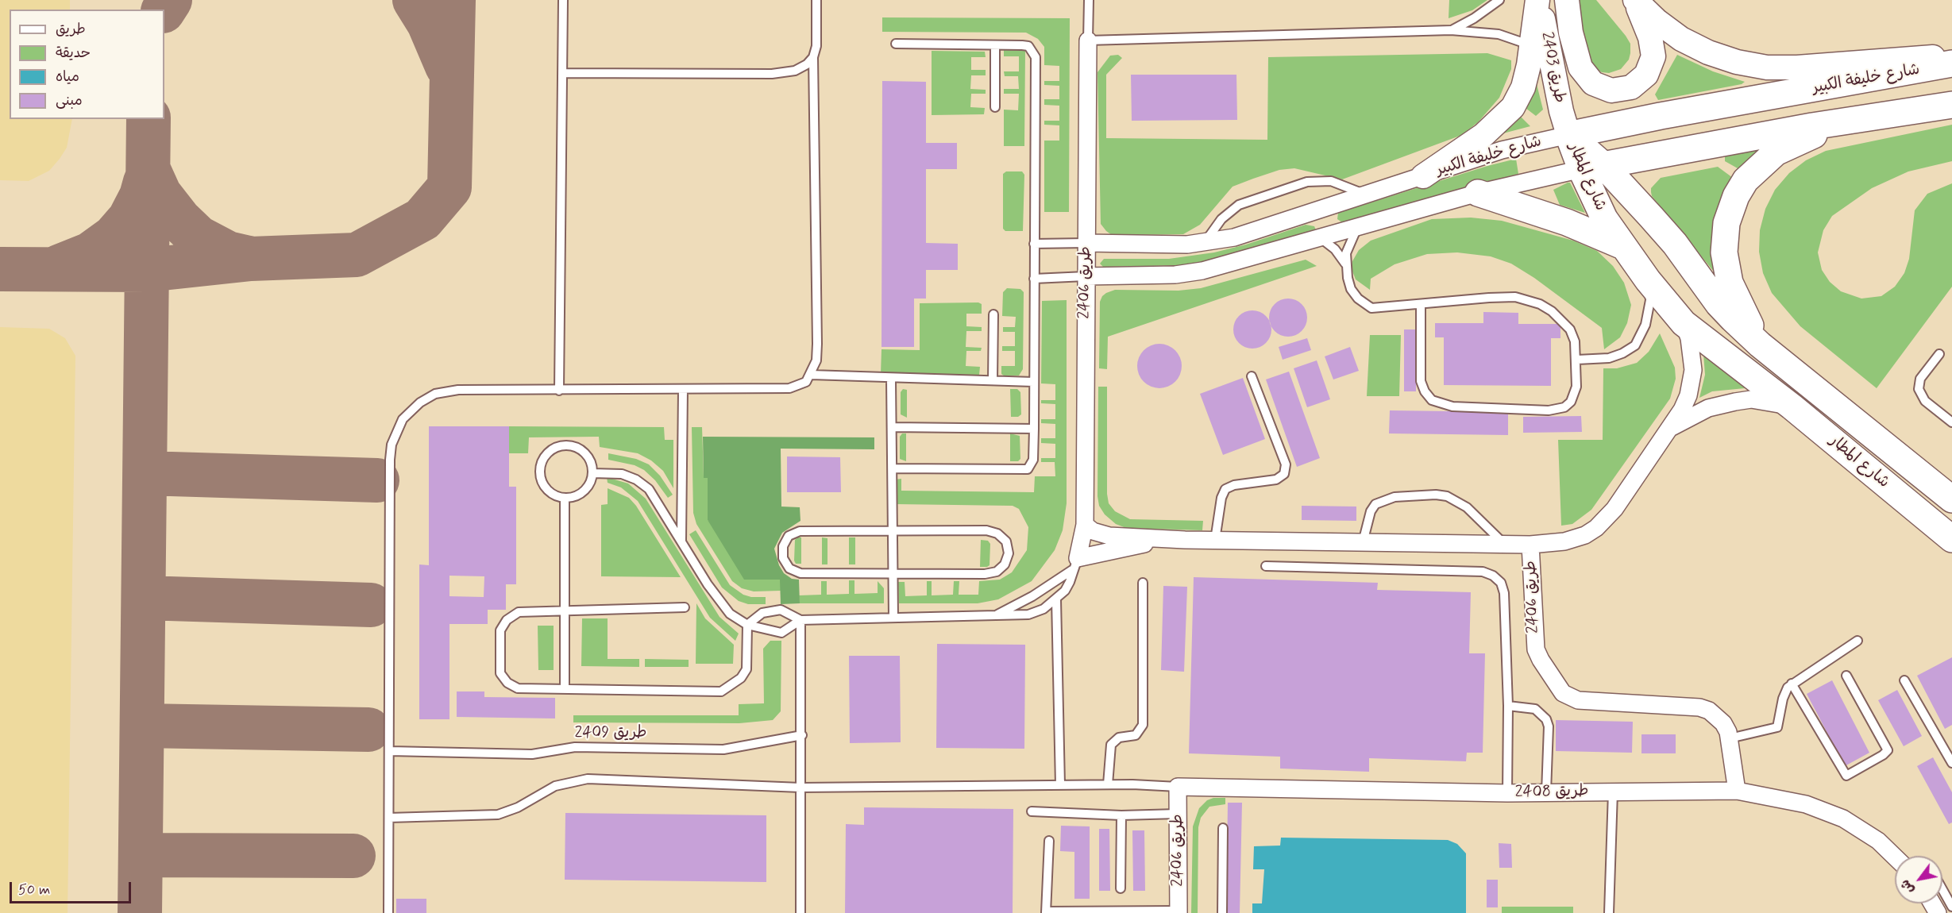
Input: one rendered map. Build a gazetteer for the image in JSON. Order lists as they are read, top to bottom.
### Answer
{
  "streets": {
    "main road": ["طريق 2403", "شارع خليفة الكبير", "شارع المطار"],
    "street": ["طريق 2406", "طريق 2408"],
    "lane": ["طريق 2409"]
  },
  "crossings": [
    ["طريق 2403", "شارع خليفة الكبير"],
    ["طريق 2403", "شارع المطار"],
    ["شارع خليفة الكبير", "شارع المطار"],
    ["شارع خليفة الكبير", "طريق 2406"],
    ["طريق 2406", "طريق 2408"]
  ],
  "legend": [
    "طريق",
    "حديقة",
    "مياه",
    "مبنى"
  ],
  "scale_bar": "50 m",
  "north": "bottom left"
}
